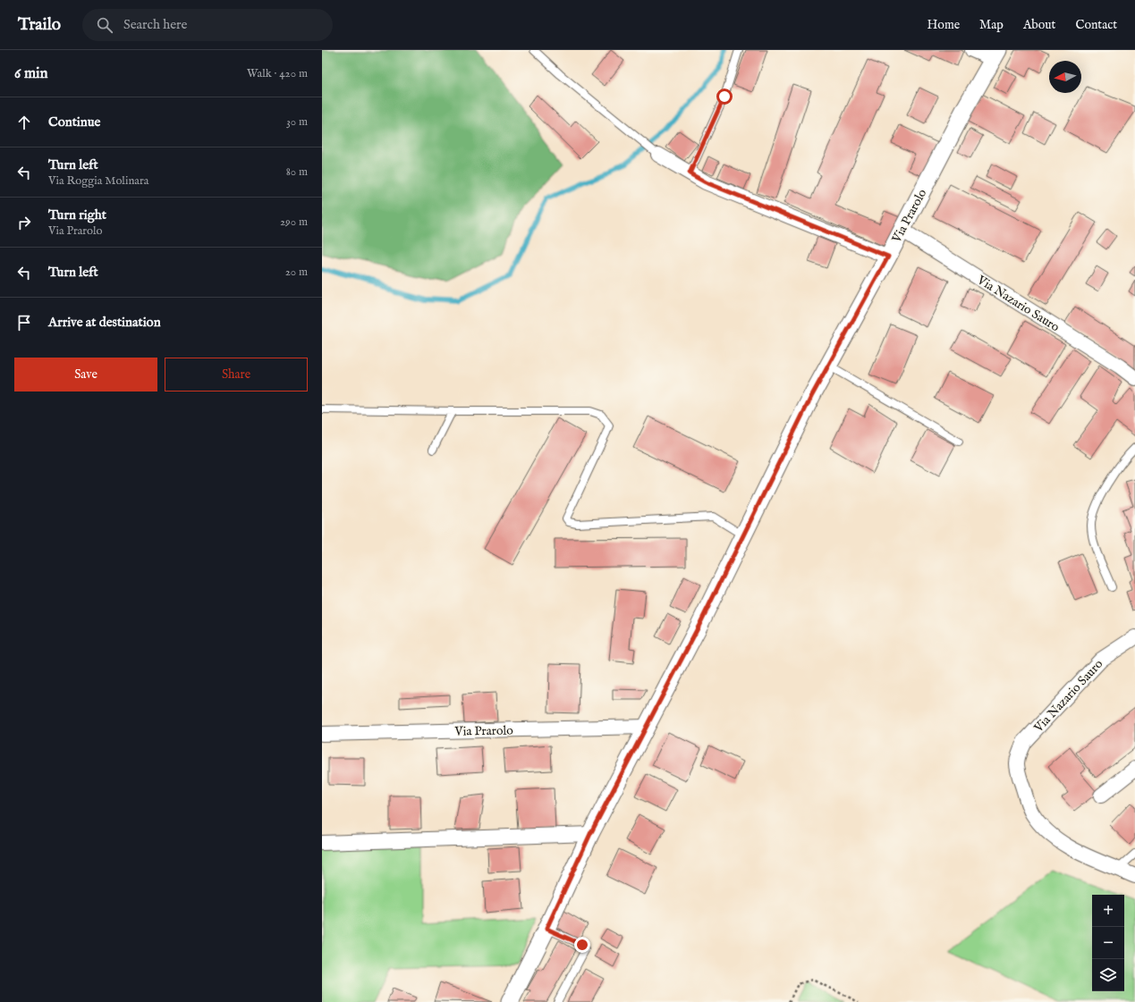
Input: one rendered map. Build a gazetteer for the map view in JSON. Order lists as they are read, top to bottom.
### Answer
{
  "streets": {
    "street": ["Via Prarolo", "Via Nazario Sauro"]
  },
  "crossings": [
    ["Via Prarolo", "Via Nazario Sauro"]
  ],
  "north": "left",
  "page": {
    "header": "Trailo",
    "search": "Search here",
    "nav": [
      "Home",
      "Map",
      "About",
      "Contact"
    ],
    "heading": ["6 min", "Walk · 420 m"],
    "list": [
      ["Continue", "30 m"],
      ["Turn left", "Via Roggia Molinara", "80 m"],
      ["Turn right", "Via Prarolo", "290 m"],
      ["Turn left", "20 m"],
      "Arrive at destination"
    ],
    "buttons": ["Save", "Share"],
    "map_buttons": ["+", "−"]
  }
}
